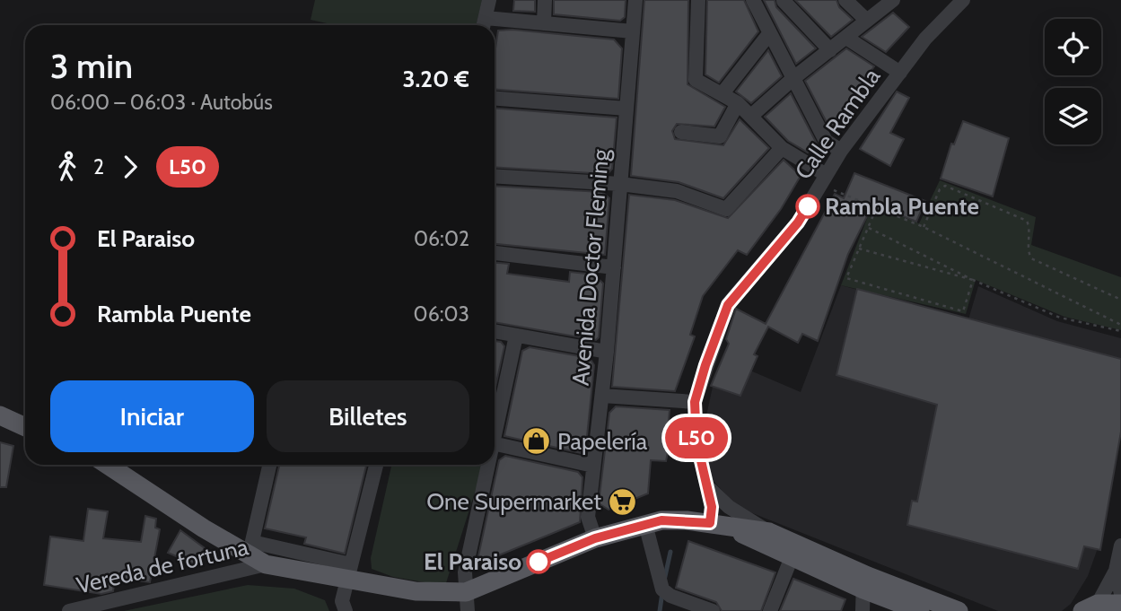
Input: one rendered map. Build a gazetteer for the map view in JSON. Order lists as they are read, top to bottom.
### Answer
{
  "streets": {
    "street": ["Calle Rambla", "Avenida Doctor Fleming", "Vereda de fortuna"]
  },
  "places": {
    "other": ["Rambla Puente", "El Paraiso"],
    "shop": ["Papelería"],
    "supermarket": ["One Supermarket"]
  },
  "lines": ["bus line L50"],
  "page": {
    "on_map": "L50",
    "heading": ["3 min", "06:00 – 06:03 · Autobús", "3.20 €"],
    "legs": ["2", "L50"],
    "list": [
      {
        "name": "El Paraiso",
        "value": "06:02"
      },
      {
        "name": "Rambla Puente",
        "value": "06:03"
      }
    ],
    "buttons": ["Iniciar", "Billetes"]
  }
}
